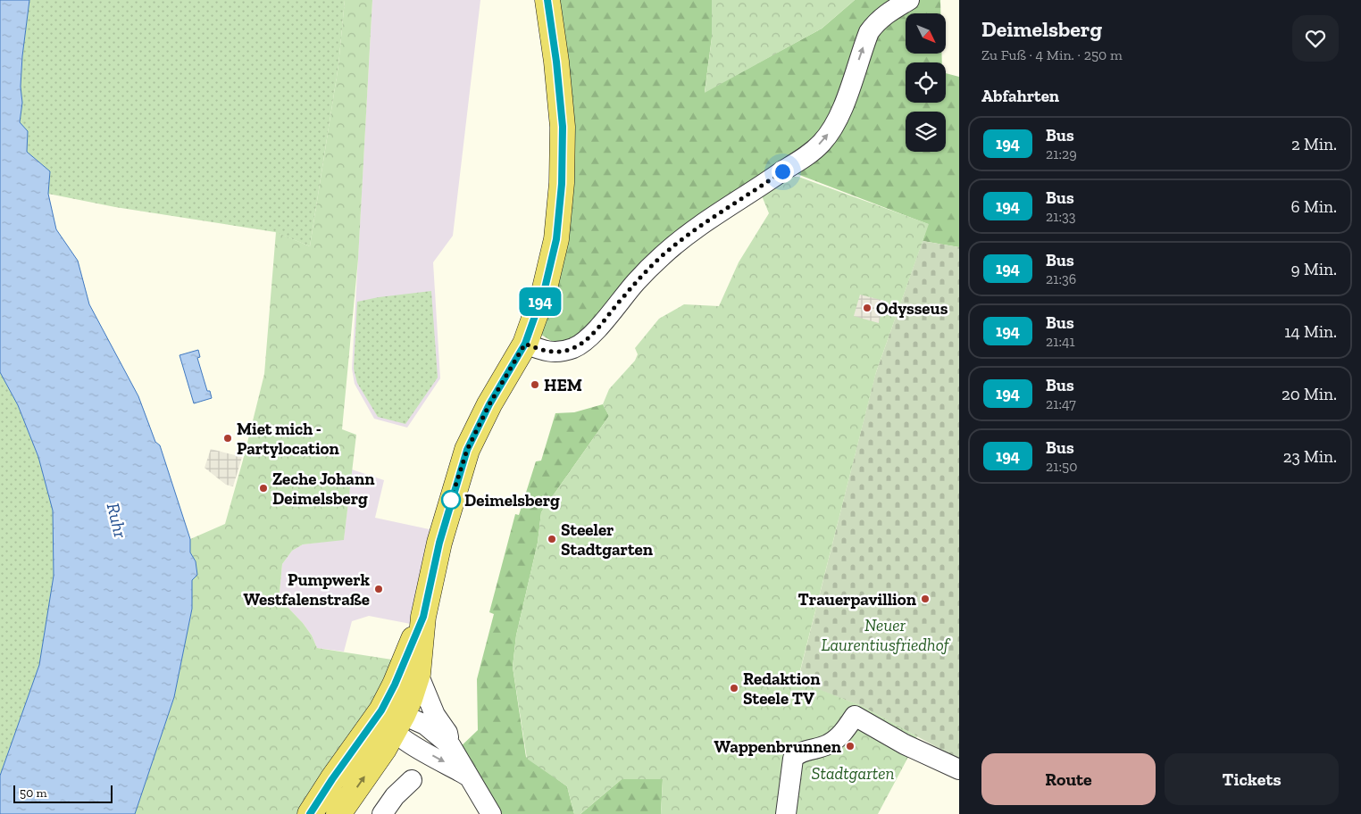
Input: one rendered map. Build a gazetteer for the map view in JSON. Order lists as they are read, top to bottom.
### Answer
{
  "water": ["Ruhr"],
  "parks": ["Neuer Laurentiusfriedhof", "Stadtgarten"],
  "places": [
    "Odysseus",
    "HEM",
    "Miet mich - Partylocation",
    "Zeche Johann Deimelsberg",
    "Deimelsberg",
    "Steeler Stadtgarten",
    "Pumpwerk Westfalenstraße",
    "Trauerpavillion",
    "Redaktion Steele TV",
    "Wappenbrunnen"
  ],
  "lines": ["bus line 194"],
  "scale_bar": "50 m",
  "north": "bottom right",
  "page": {
    "on_map": "194",
    "heading": [
      ["Deimelsberg", "Zu Fuß · 4 Min. · 250 m"],
      "Abfahrten"
    ],
    "list": [
      {
        "mark": "194",
        "name": "Bus",
        "note": "21:29",
        "value": "2 Min."
      },
      {
        "mark": "194",
        "name": "Bus",
        "note": "21:33",
        "value": "6 Min."
      },
      {
        "mark": "194",
        "name": "Bus",
        "note": "21:36",
        "value": "9 Min."
      },
      {
        "mark": "194",
        "name": "Bus",
        "note": "21:41",
        "value": "14 Min."
      },
      {
        "mark": "194",
        "name": "Bus",
        "note": "21:47",
        "value": "20 Min."
      },
      {
        "mark": "194",
        "name": "Bus",
        "note": "21:50",
        "value": "23 Min."
      }
    ],
    "buttons": ["Route", "Tickets"],
    "scale": "50 m"
  }
}
